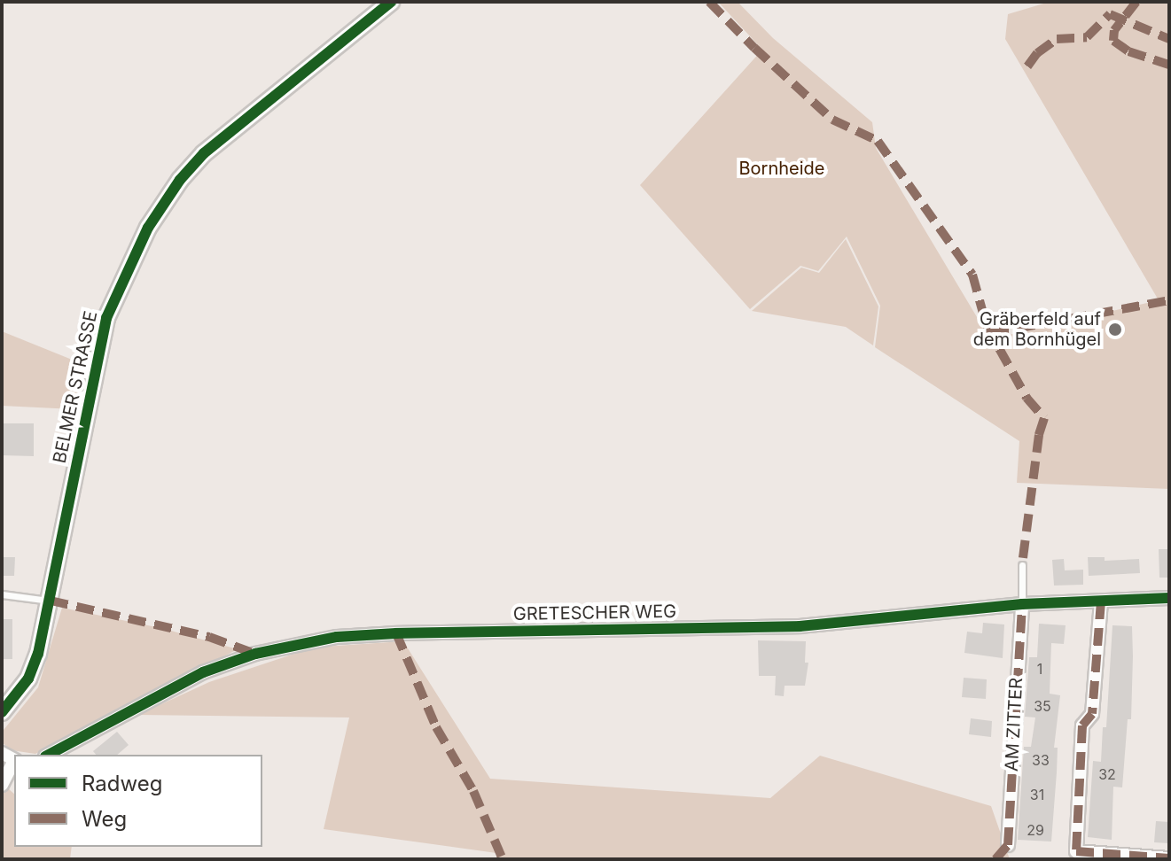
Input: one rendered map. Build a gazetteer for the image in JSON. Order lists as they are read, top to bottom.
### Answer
{
  "streets": {
    "street": ["BELMER STRASSE", "GRETESCHER WEG", "AM ZITTER"]
  },
  "crossings": [
    ["GRETESCHER WEG", "AM ZITTER"]
  ],
  "parks": ["Bornheide"],
  "places": ["Gräberfeld auf dem Bornhügel"],
  "house_numbers": [
    "1",
    "35",
    "33",
    "32",
    "31",
    "29"
  ],
  "legend": ["Radweg", "Weg"]
}
